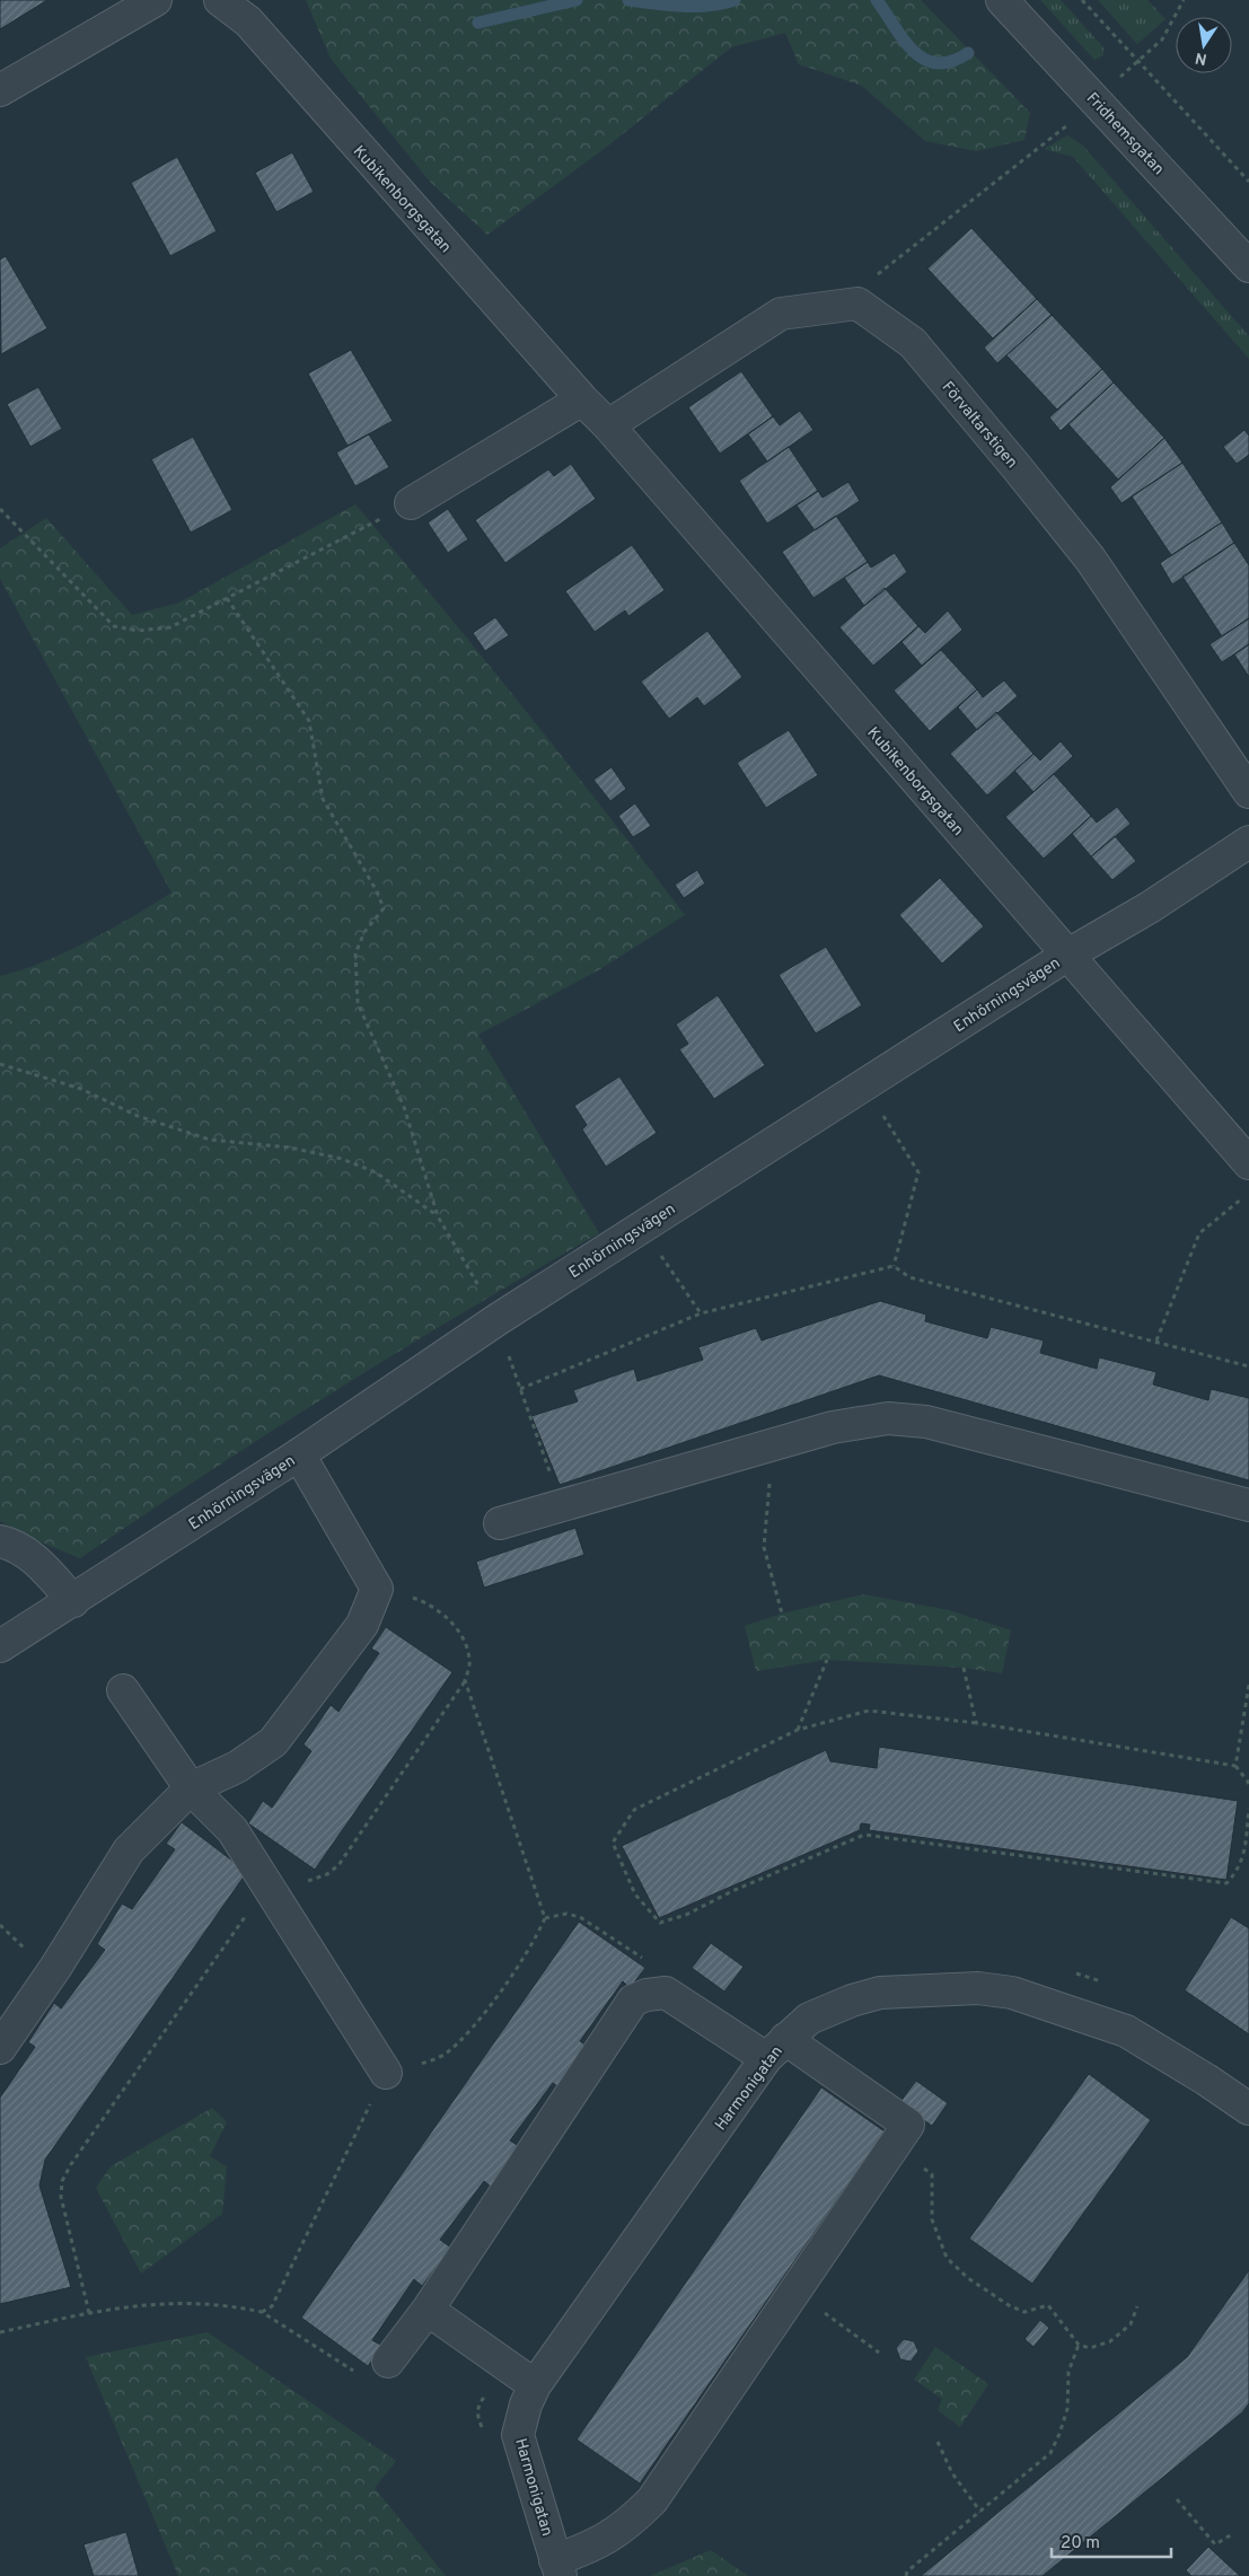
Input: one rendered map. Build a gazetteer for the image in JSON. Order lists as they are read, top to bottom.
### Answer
{
  "streets": {
    "street": [
      "Fridhemsgatan",
      "Kubikenborgsgatan",
      "Förvaltarstigen",
      "Enhörningsvägen",
      "Harmonigatan"
    ]
  },
  "crossings": [
    ["Kubikenborgsgatan", "Enhörningsvägen"]
  ],
  "scale_bar": "20 m",
  "north": "bottom"
}
